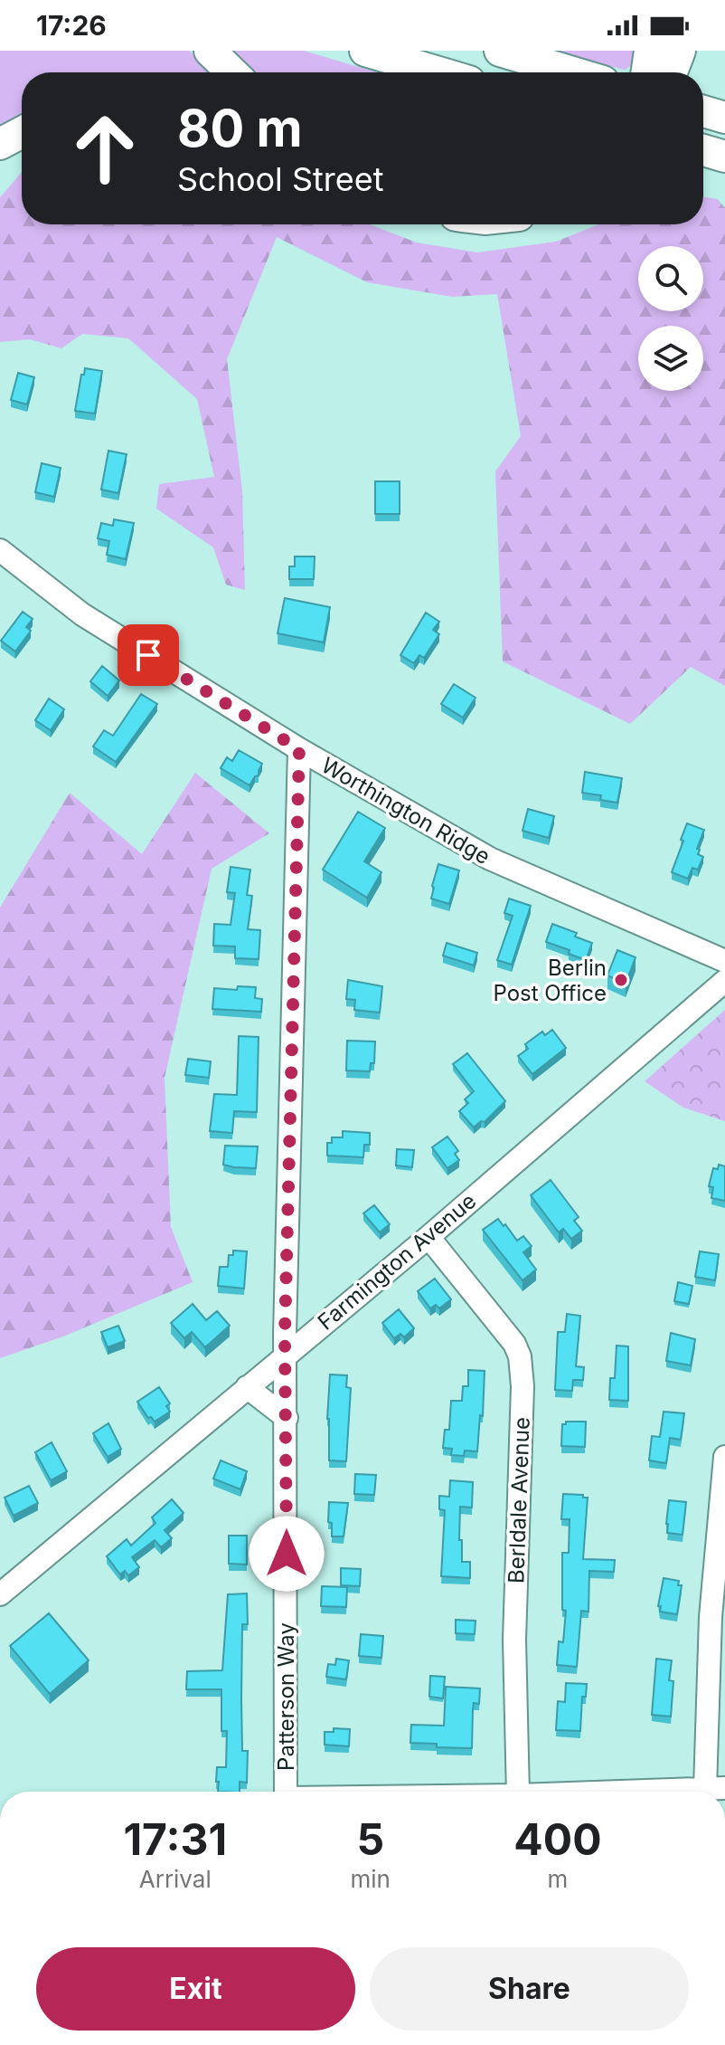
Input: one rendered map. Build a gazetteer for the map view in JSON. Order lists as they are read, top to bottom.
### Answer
{
  "streets": {
    "street": [
      "Worthington Ridge",
      "Farmington Avenue",
      "Berldale Avenue",
      "Patterson Way"
    ]
  },
  "crossings": [
    ["Worthington Ridge", "Patterson Way"],
    ["Farmington Avenue", "Berldale Avenue"],
    ["Farmington Avenue", "Patterson Way"]
  ],
  "places": ["Berlin Post Office"],
  "page": {
    "status": "17:26",
    "turn": ["80 m", "School Street"],
    "eta": [
      "17:31",
      "Arrival",
      "5",
      "min",
      "400",
      "m"
    ],
    "buttons": ["Exit", "Share"]
  }
}
